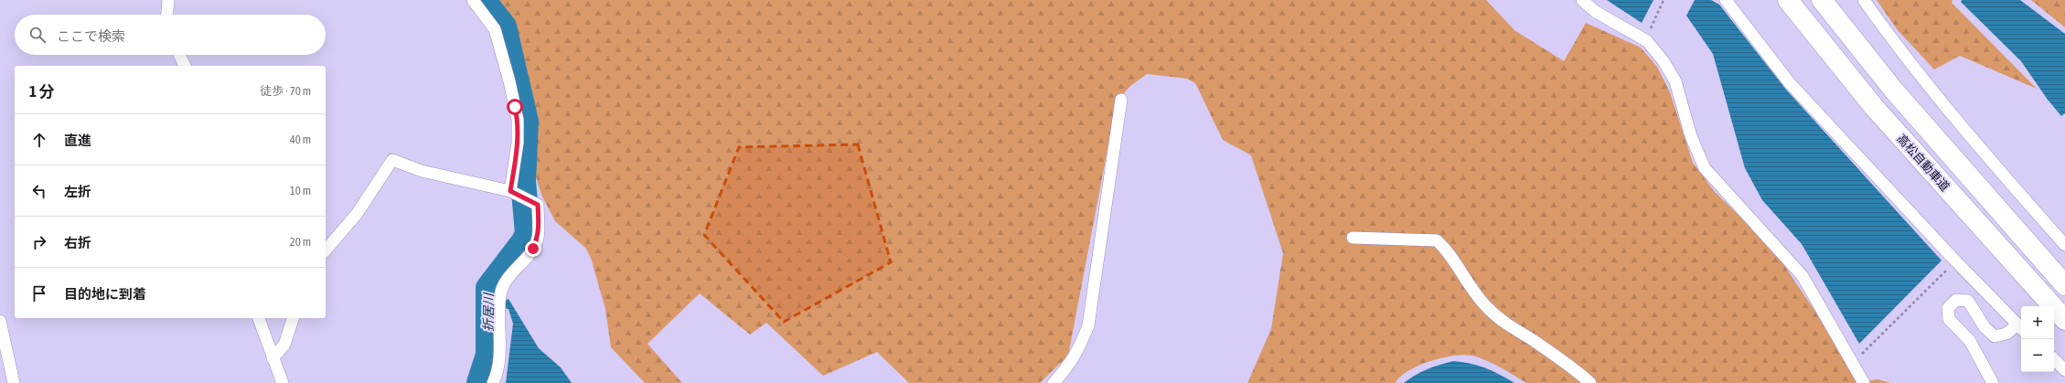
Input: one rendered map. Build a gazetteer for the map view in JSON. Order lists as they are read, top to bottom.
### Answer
{
  "streets": {
    "highway": ["高松自動車道"]
  },
  "water": ["折居川"],
  "page": {
    "search": "ここで検索",
    "heading": ["1 分", "徒歩 · 70 m"],
    "list": [
      ["直進", "40 m"],
      ["左折", "10 m"],
      ["右折", "20 m"],
      "目的地に到着"
    ],
    "map_buttons": ["+", "−"]
  }
}
